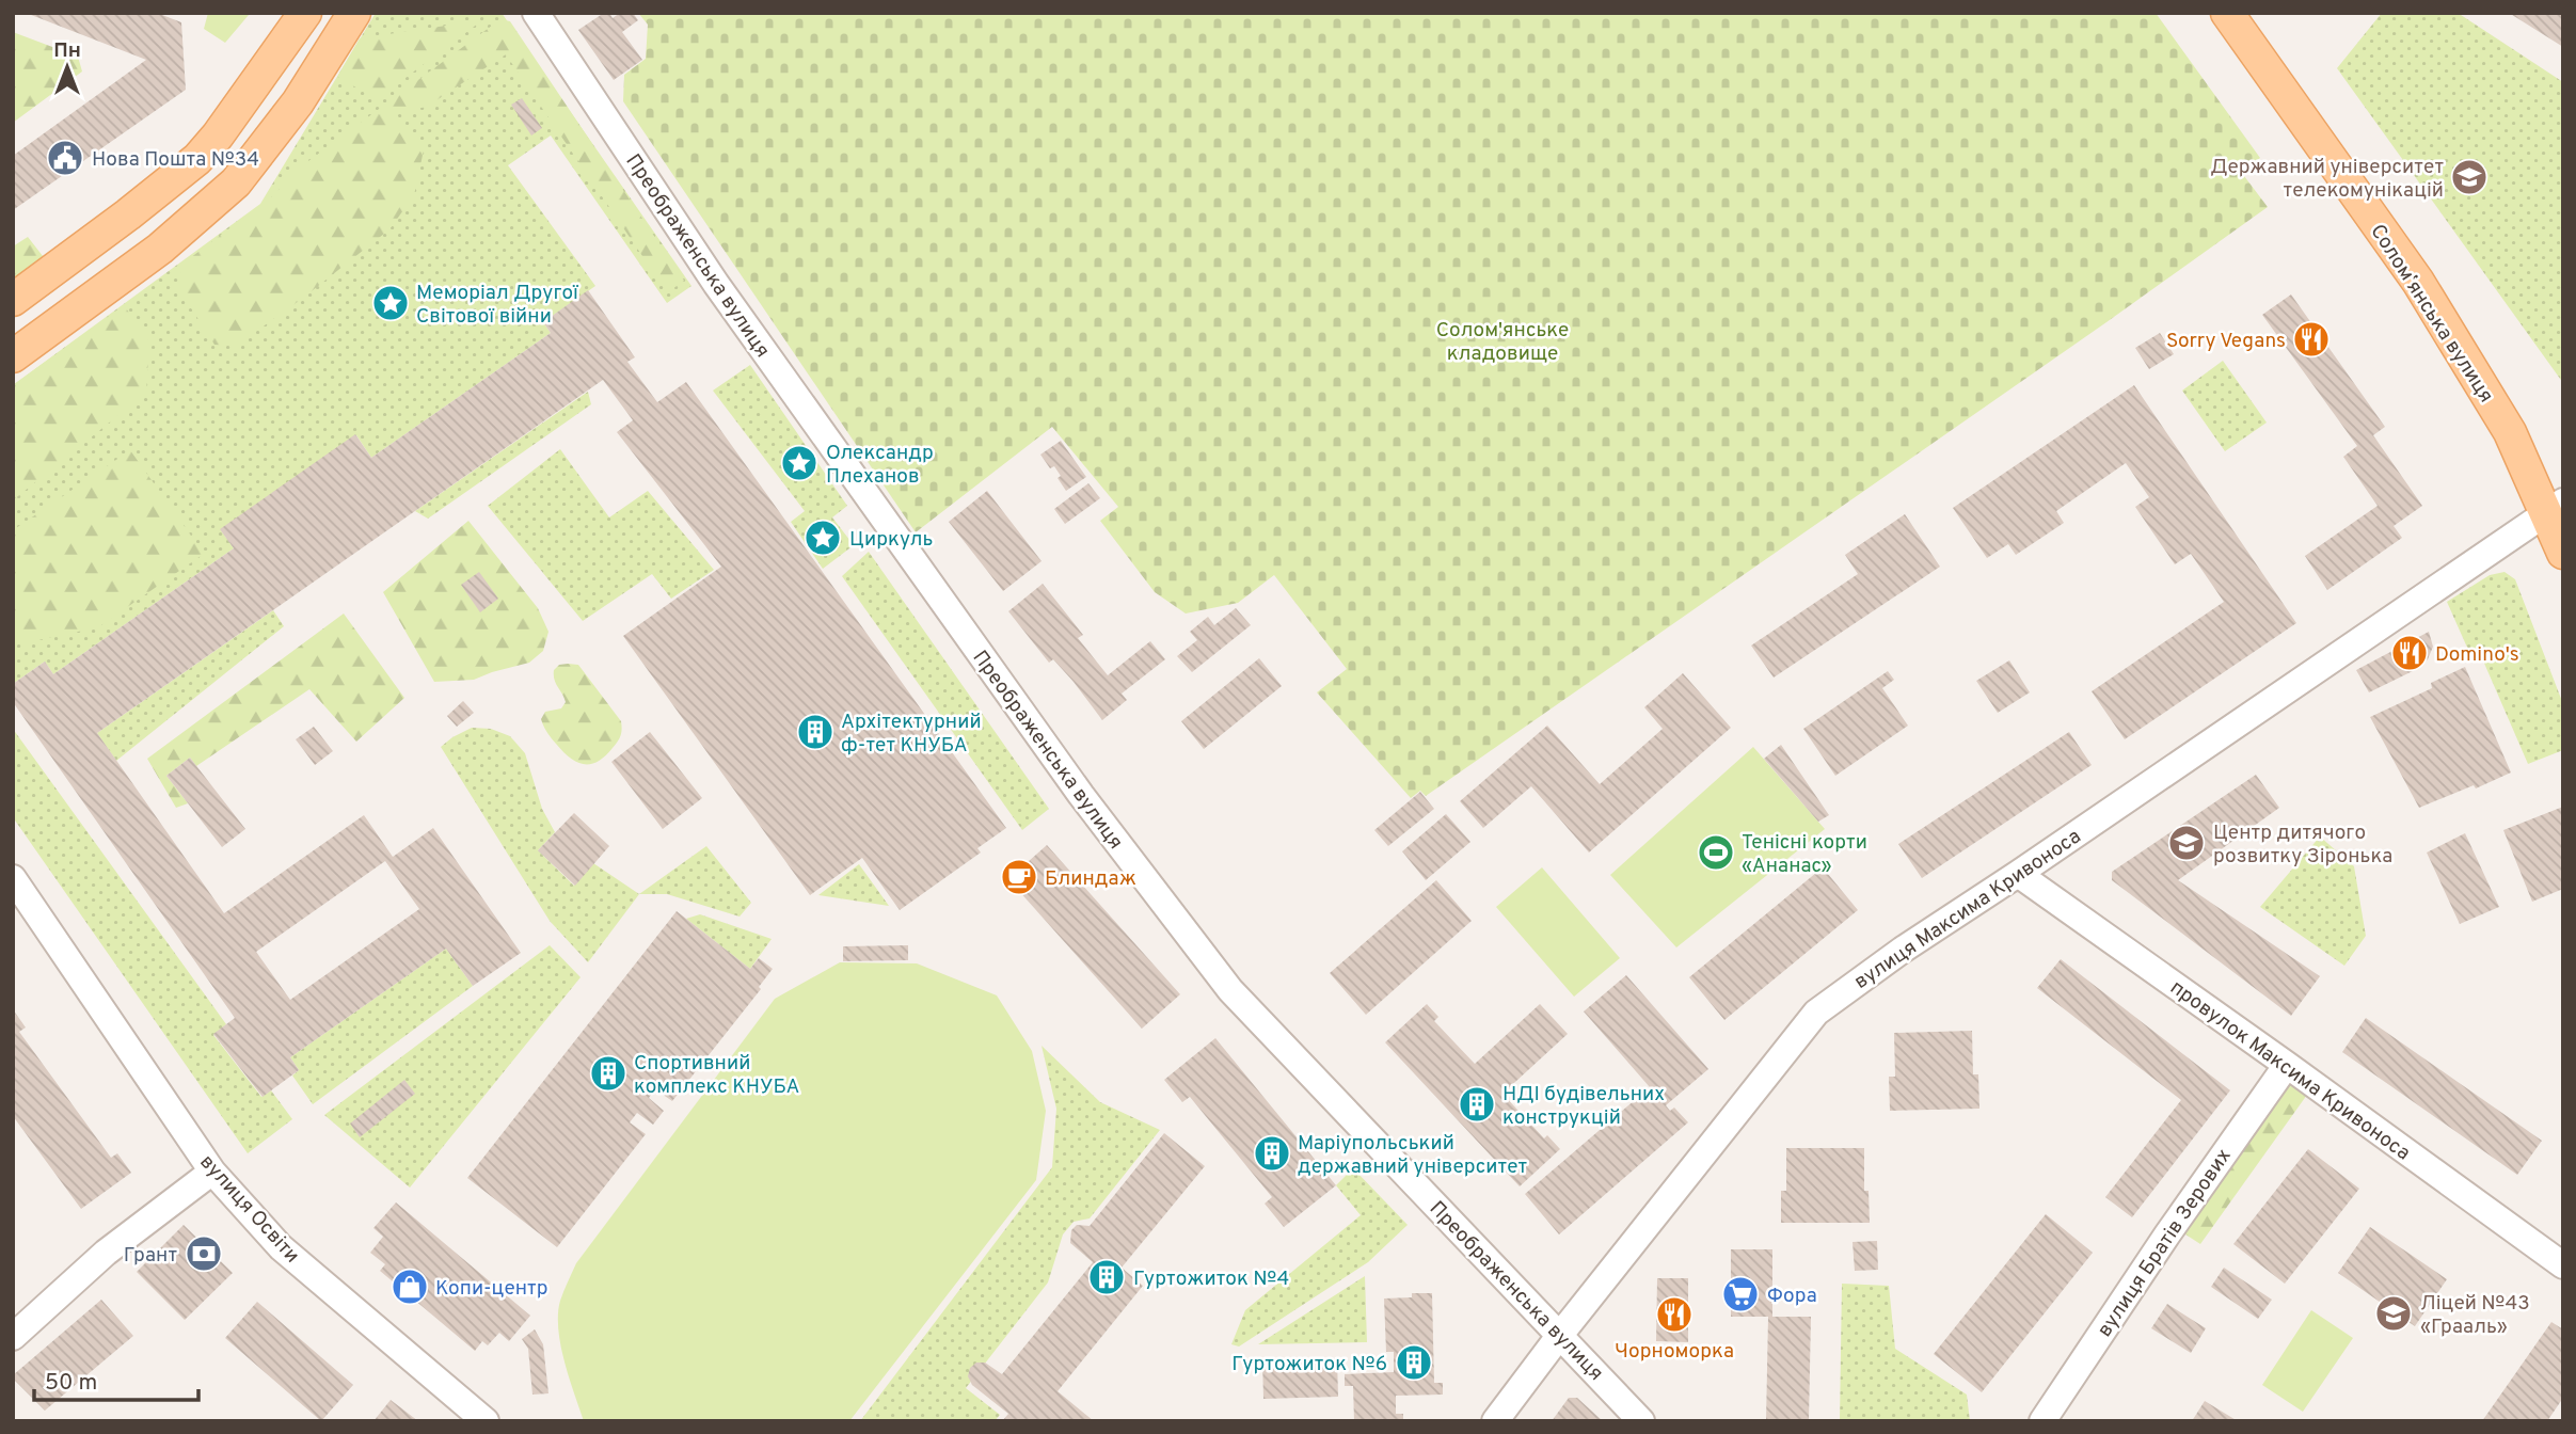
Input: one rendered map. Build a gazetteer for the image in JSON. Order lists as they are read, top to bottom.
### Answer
{
  "streets": {
    "main road": ["Соломʼянська вулиця"],
    "street": [
      "Преображенська вулиця",
      "вулиця Максима Кривоноса",
      "провулок Максима Кривоноса",
      "вулиця Освіти",
      "вулиця Братів Зерових"
    ]
  },
  "crossings": [
    ["Преображенська вулиця", "вулиця Максима Кривоноса"],
    ["Соломʼянська вулиця", "вулиця Максима Кривоноса"],
    ["вулиця Максима Кривоноса", "провулок Максима Кривоноса"],
    ["провулок Максима Кривоноса", "вулиця Братів Зерових"]
  ],
  "parks": ["Солом'янське кладовище"],
  "places": {
    "public building": ["Нова Пошта №34"],
    "school or university": ["Державний університет телекомунікацій", "Центр дитячого розвитку Зіронька", "Ліцей №43 «Грааль»"],
    "place": ["Меморіал Другої Світової війни", "Олександр Плеханов", "Циркуль"],
    "restaurant": ["Sorry Vegans", "Domino's", "Чорноморка"],
    "building": [
      "Архітектурний ф-тет КНУБА",
      "Спортивний комплекс КНУБА",
      "НДІ будівельних конструкцій",
      "Маріупольський державний університет",
      "Гуртожиток №4",
      "Гуртожиток №6"
    ],
    "sports": ["Тенісні корти «Ананас»"],
    "cafe": ["Блиндаж"],
    "bank": ["Грант"],
    "shop": ["Копи-центр"],
    "supermarket": ["Фора"]
  },
  "scale_bar": "50 m",
  "north": "top"
}
